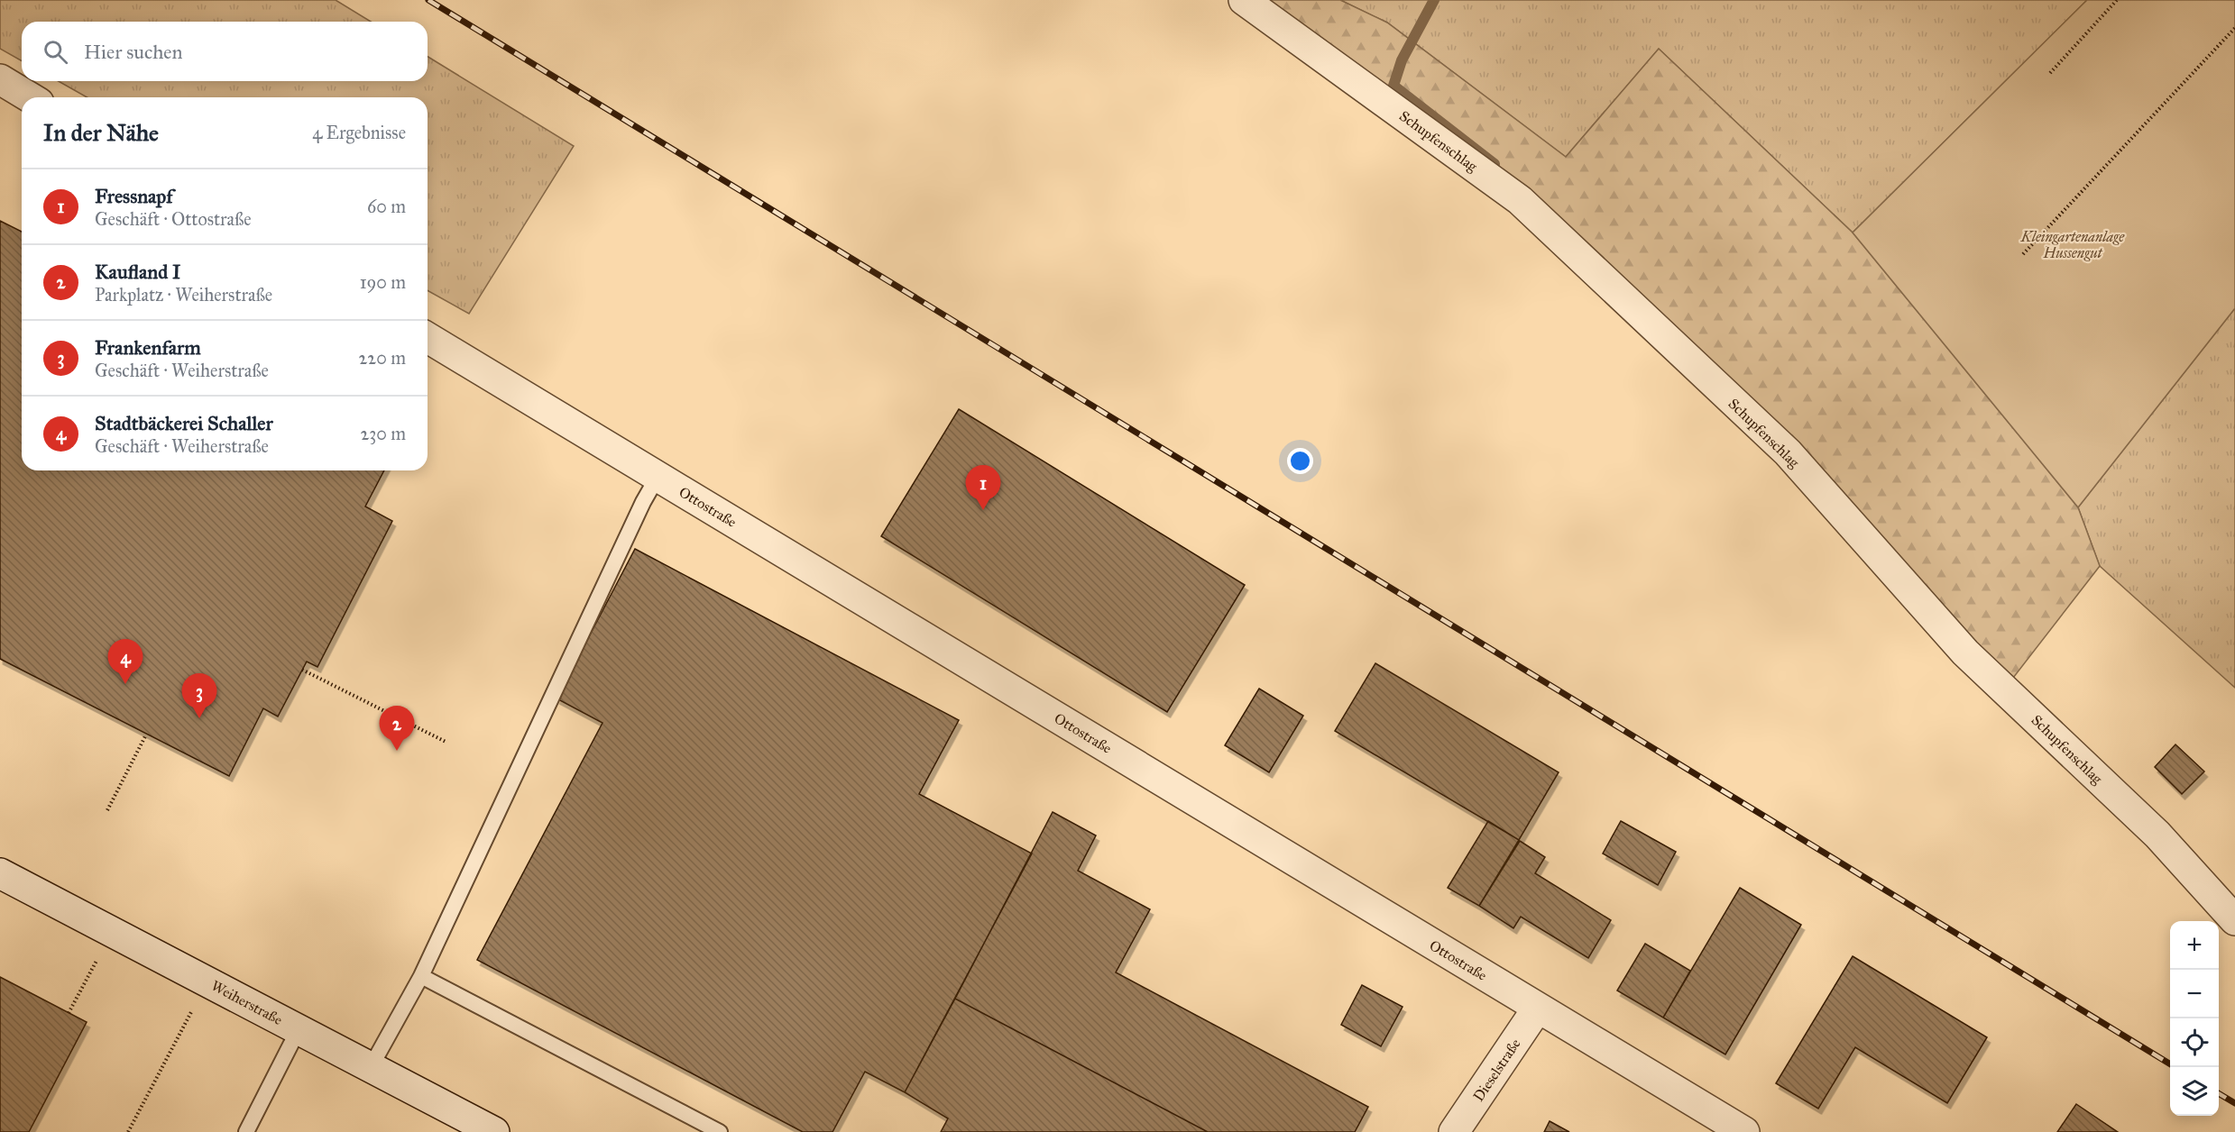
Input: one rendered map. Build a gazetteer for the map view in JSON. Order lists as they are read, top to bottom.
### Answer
{
  "streets": {
    "street": [
      "Schupfenschlag",
      "Ottostraße",
      "Weiherstraße",
      "Dieselstraße"
    ]
  },
  "crossings": [
    ["Ottostraße", "Dieselstraße"]
  ],
  "parks": ["Kleingartenanlage Hussengut"],
  "page": {
    "search": "Hier suchen",
    "heading": ["In der Nähe", "4 Ergebnisse"],
    "list": [
      {
        "mark": "1",
        "name": "Fressnapf",
        "note": "Geschäft · Ottostraße",
        "value": "60 m"
      },
      {
        "mark": "2",
        "name": "Kaufland I",
        "note": "Parkplatz · Weiherstraße",
        "value": "190 m"
      },
      {
        "mark": "3",
        "name": "Frankenfarm",
        "note": "Geschäft · Weiherstraße",
        "value": "220 m"
      },
      {
        "mark": "4",
        "name": "Stadtbäckerei Schaller",
        "note": "Geschäft · Weiherstraße",
        "value": "230 m"
      }
    ],
    "pins": [
      "1",
      "4",
      "3",
      "2"
    ],
    "map_buttons": ["+", "−"]
  }
}
